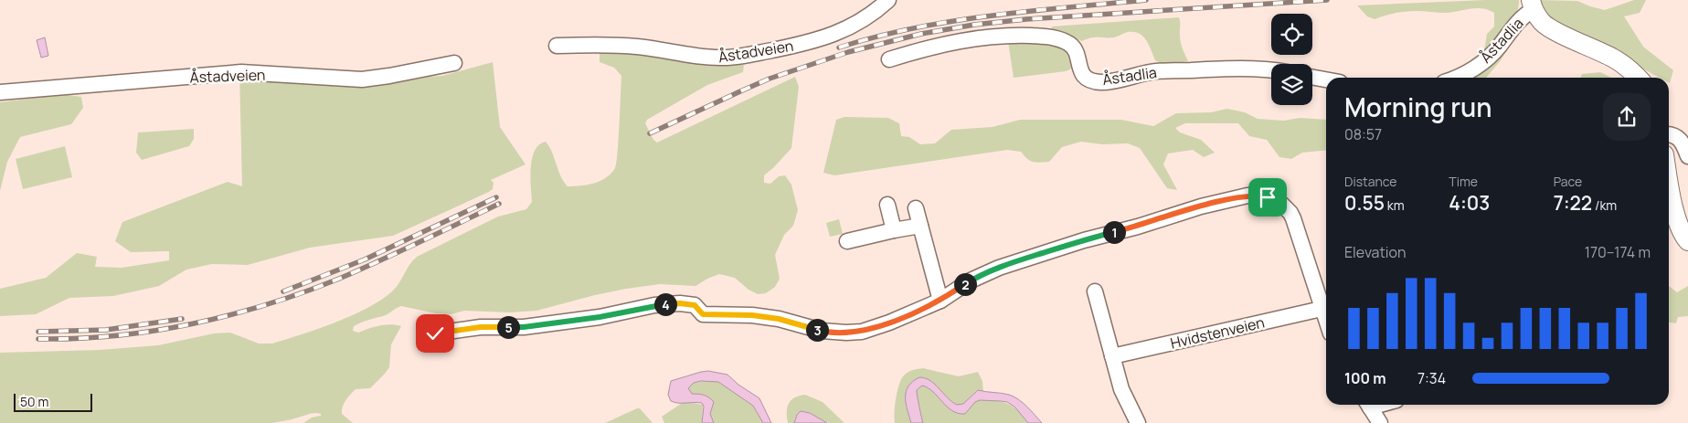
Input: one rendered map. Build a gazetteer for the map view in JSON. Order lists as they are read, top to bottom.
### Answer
{
  "streets": {
    "street": ["Åstadlia", "Åstadveien", "Hvidstenveien"]
  },
  "scale_bar": "50 m",
  "page": {
    "heading": ["Morning run", "08:57"],
    "stats": [
      ["Distance", "0.55 km"],
      ["Time", "4:03"],
      ["Pace", "7:22 /km"]
    ],
    "pins": [
      "1",
      "2",
      "4",
      "5",
      "3"
    ],
    "chart": ["Elevation", "170–174 m"],
    "list": [
      {
        "name": "100 m",
        "note": "7:34"
      }
    ],
    "scale": "50 m"
  }
}
